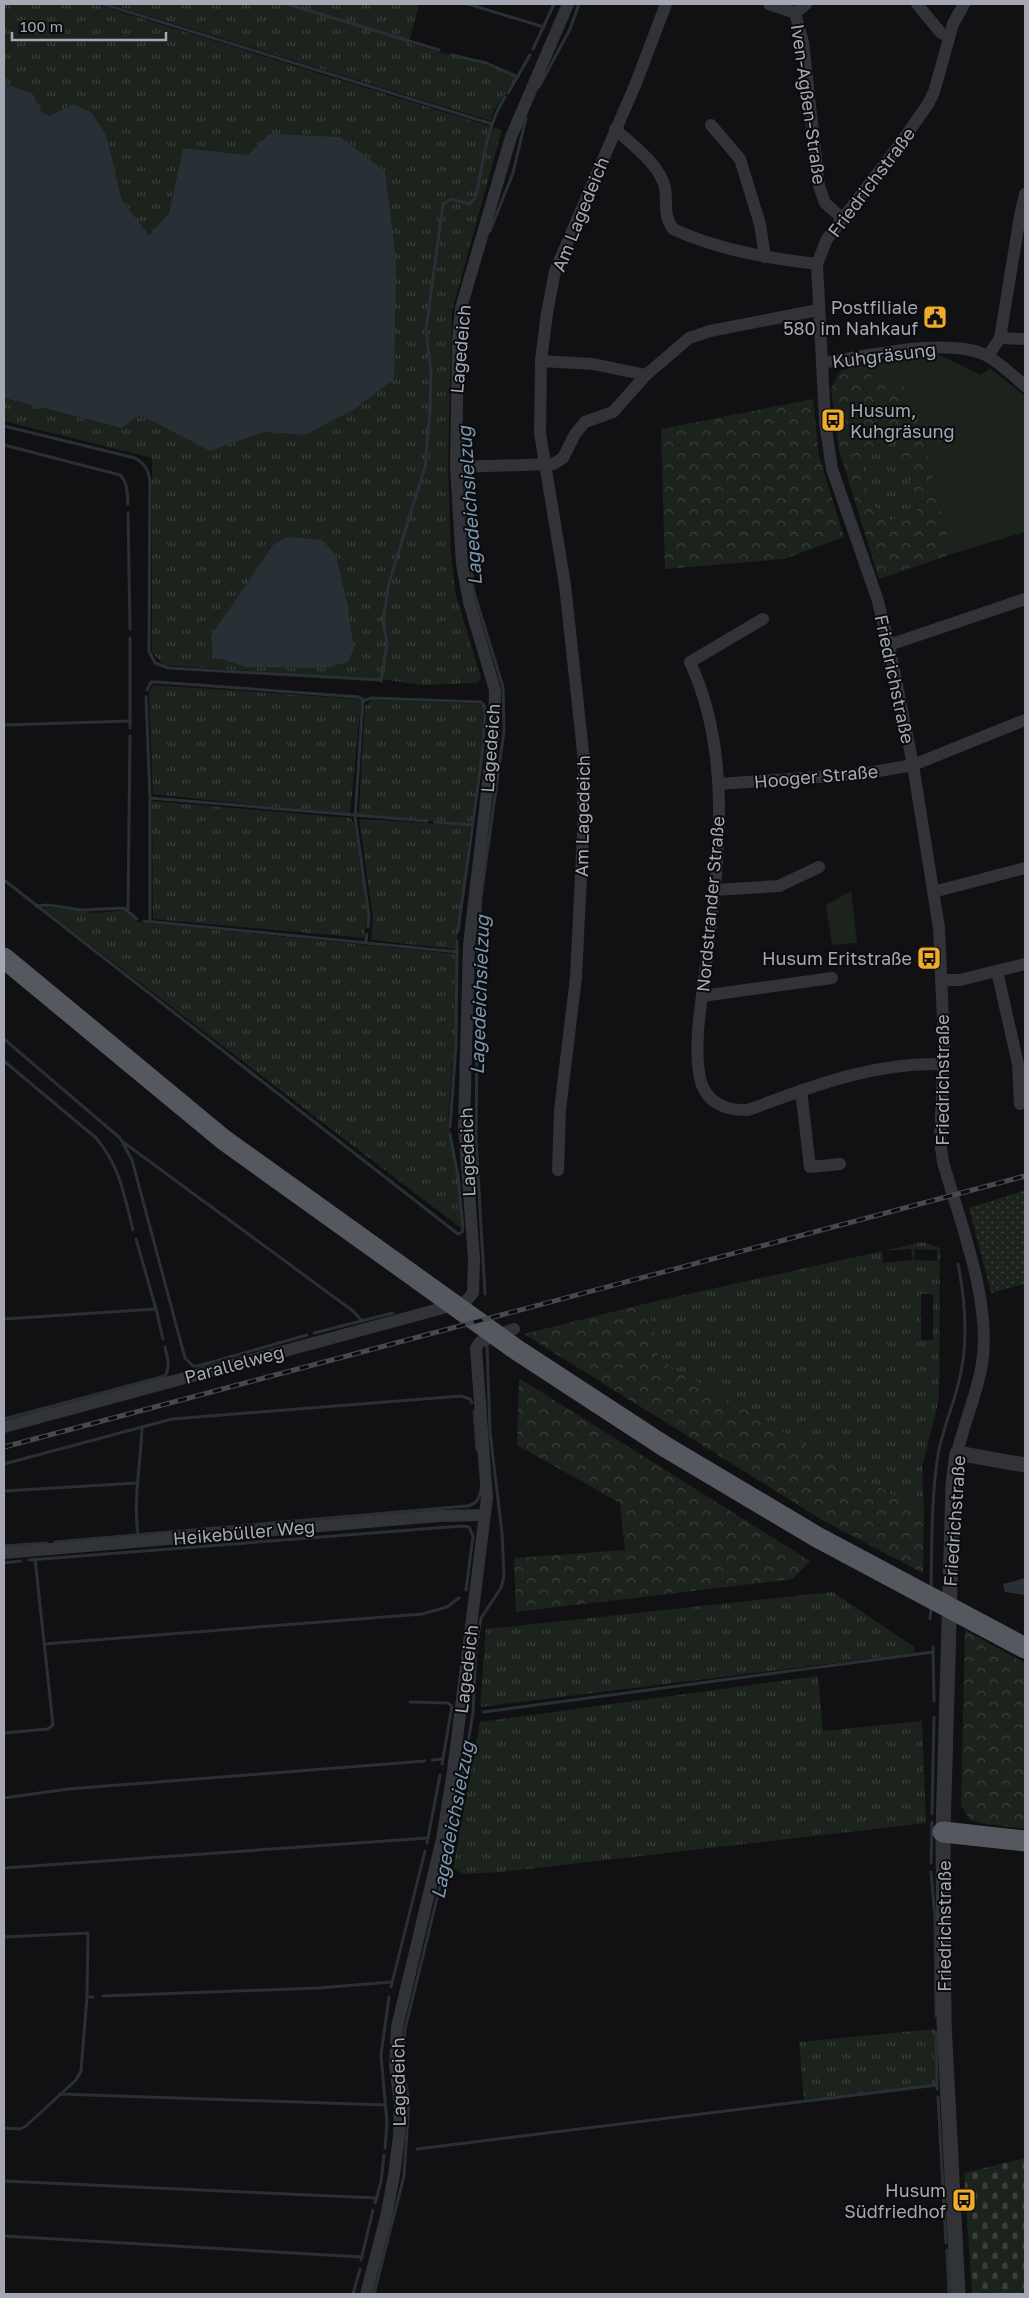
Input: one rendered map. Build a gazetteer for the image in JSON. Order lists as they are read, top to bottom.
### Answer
{
  "streets": {
    "street": [
      "Iven-Agßen-Straße",
      "Friedrichstraße",
      "Am Lagedeich",
      "Lagedeich",
      "Kuhgräsung",
      "Hooger Straße",
      "Nordstrander Straße",
      "Parallelweg",
      "Heikebüller Weg"
    ]
  },
  "crossings": [
    ["Iven-Agßen-Straße", "Friedrichstraße"],
    ["Friedrichstraße", "Kuhgräsung"],
    ["Friedrichstraße", "Hooger Straße"],
    ["Lagedeich", "Parallelweg"],
    ["Lagedeich", "Heikebüller Weg"],
    ["Hooger Straße", "Nordstrander Straße"]
  ],
  "water": ["Lagedeichsielzug"],
  "places": {
    "public building": ["Postfiliale 580 im Nahkauf"],
    "bus stop": ["Husum, Kuhgräsung", "Husum Eritstraße", "Husum Südfriedhof"]
  },
  "scale_bar": "100 m"
}
